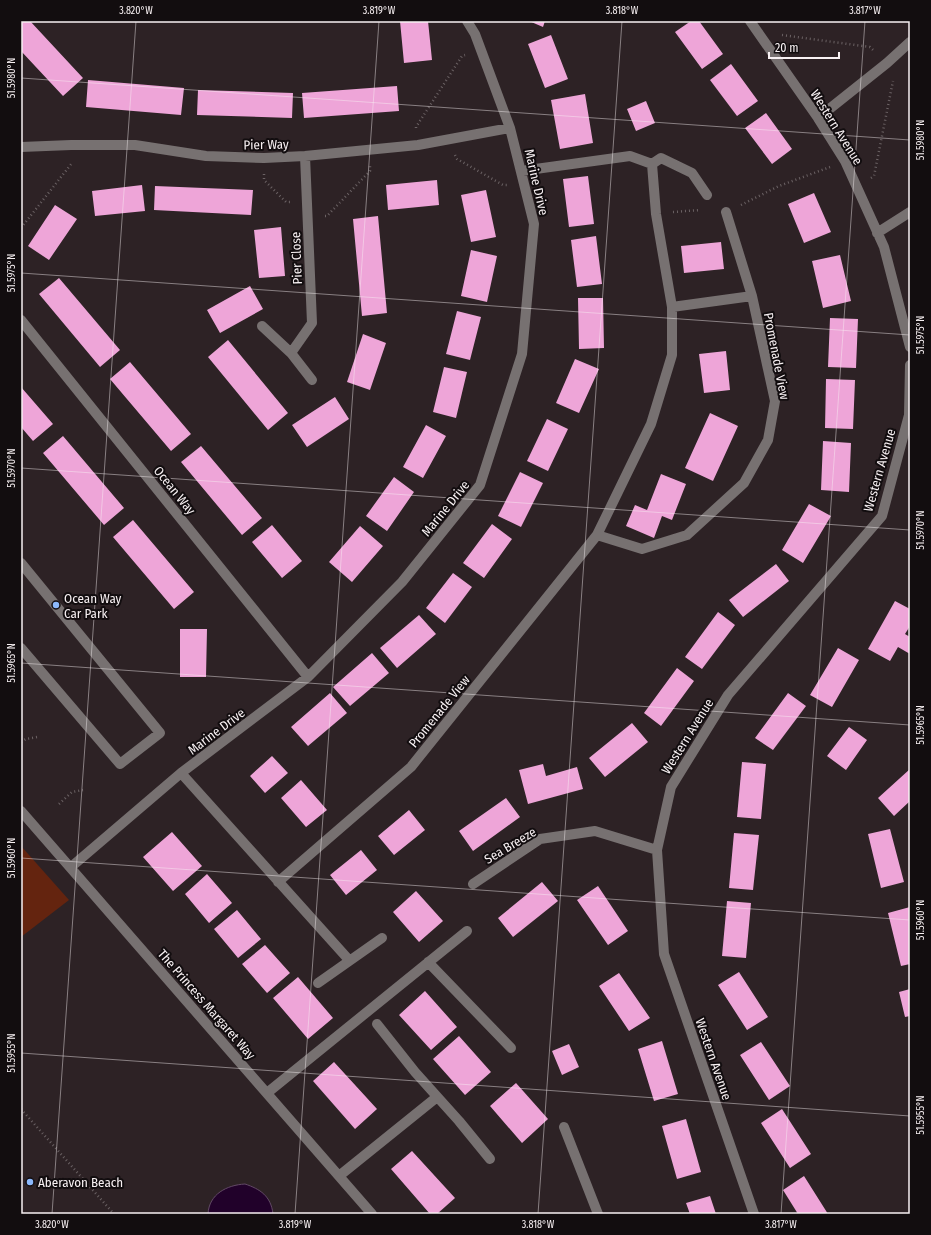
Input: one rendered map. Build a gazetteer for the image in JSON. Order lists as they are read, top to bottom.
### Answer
{
  "streets": {
    "street": [
      "Western Avenue",
      "Pier Way",
      "Marine Drive",
      "Pier Close",
      "Promenade View",
      "Ocean Way",
      "Sea Breeze",
      "The Princess Margaret Way"
    ]
  },
  "crossings": [
    ["Western Avenue", "Sea Breeze"],
    ["Pier Way", "Marine Drive"],
    ["Pier Way", "Pier Close"],
    ["Marine Drive", "Ocean Way"],
    ["Marine Drive", "The Princess Margaret Way"]
  ],
  "places": ["Ocean Way Car Park", "Aberavon Beach"],
  "scale_bar": "20 m",
  "coordinates": [
    "3.820°W",
    "3.819°W",
    "3.818°W",
    "3.817°W",
    "51.5980°N",
    "51.5975°N",
    "51.5970°N",
    "51.5965°N",
    "51.5960°N",
    "51.5955°N"
  ]
}
